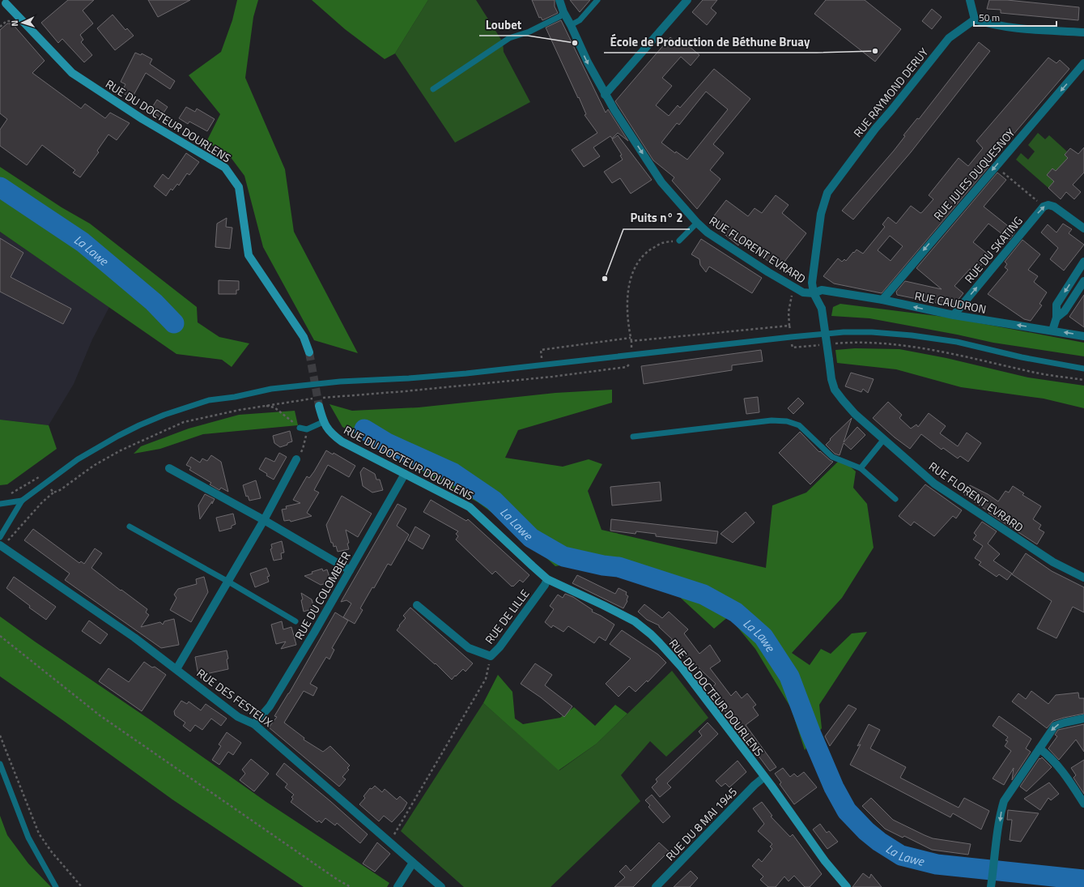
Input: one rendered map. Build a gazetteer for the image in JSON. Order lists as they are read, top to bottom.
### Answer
{
  "streets": {
    "street": [
      "RUE RAYMOND DERUY",
      "RUE DU DOCTEUR DOURLENS",
      "RUE JULES DUQUESNOY",
      "RUE FLORENT EVRARD",
      "RUE DU SKATING",
      "RUE CAUDRON",
      "RUE DU COLOMBIER",
      "RUE DE LILLE",
      "RUE DES FESTEUX",
      "RUE DU 8 MAI 1945"
    ]
  },
  "crossings": [
    ["RUE RAYMOND DERUY", "RUE FLORENT EVRARD"],
    ["RUE RAYMOND DERUY", "RUE CAUDRON"],
    ["RUE DU DOCTEUR DOURLENS", "RUE DU COLOMBIER"],
    ["RUE DU DOCTEUR DOURLENS", "RUE DE LILLE"],
    ["RUE DU DOCTEUR DOURLENS", "RUE DU 8 MAI 1945"],
    ["RUE JULES DUQUESNOY", "RUE CAUDRON"],
    ["RUE FLORENT EVRARD", "RUE CAUDRON"],
    ["RUE DU SKATING", "RUE CAUDRON"],
    ["RUE DU COLOMBIER", "RUE DES FESTEUX"]
  ],
  "one_way": ["RUE JULES DUQUESNOY", "RUE CAUDRON"],
  "water": ["La Lawe"],
  "places": ["Loubet", "École de Production de Béthune Bruay", "Puits n° 2"],
  "scale_bar": "50 m",
  "north": "left"
}
